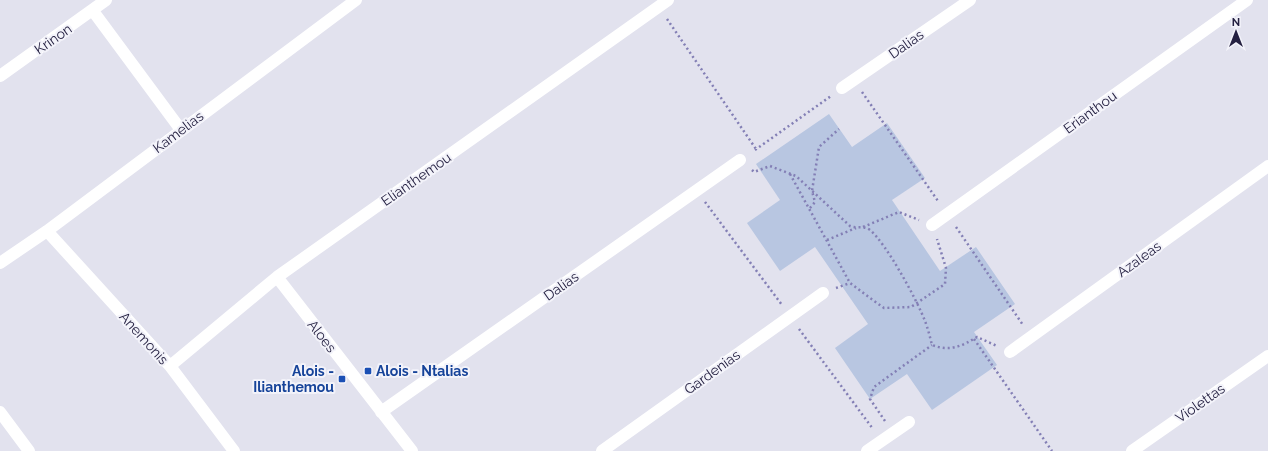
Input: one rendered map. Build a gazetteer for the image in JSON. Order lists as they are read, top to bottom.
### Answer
{
  "streets": {
    "street": [
      "Krinon",
      "Dalias",
      "Erianthou",
      "Kamelias",
      "Elianthemou",
      "Azaleas",
      "Aloes",
      "Anemonis",
      "Gardenias",
      "Violettas"
    ]
  },
  "crossings": [
    ["Dalias", "Aloes"],
    ["Kamelias", "Anemonis"],
    ["Elianthemou", "Aloes"],
    ["Elianthemou", "Anemonis"]
  ],
  "places": {
    "transit": ["Alois - Ntalias", "Alois - Ilianthemou"]
  },
  "north": "top"
}
